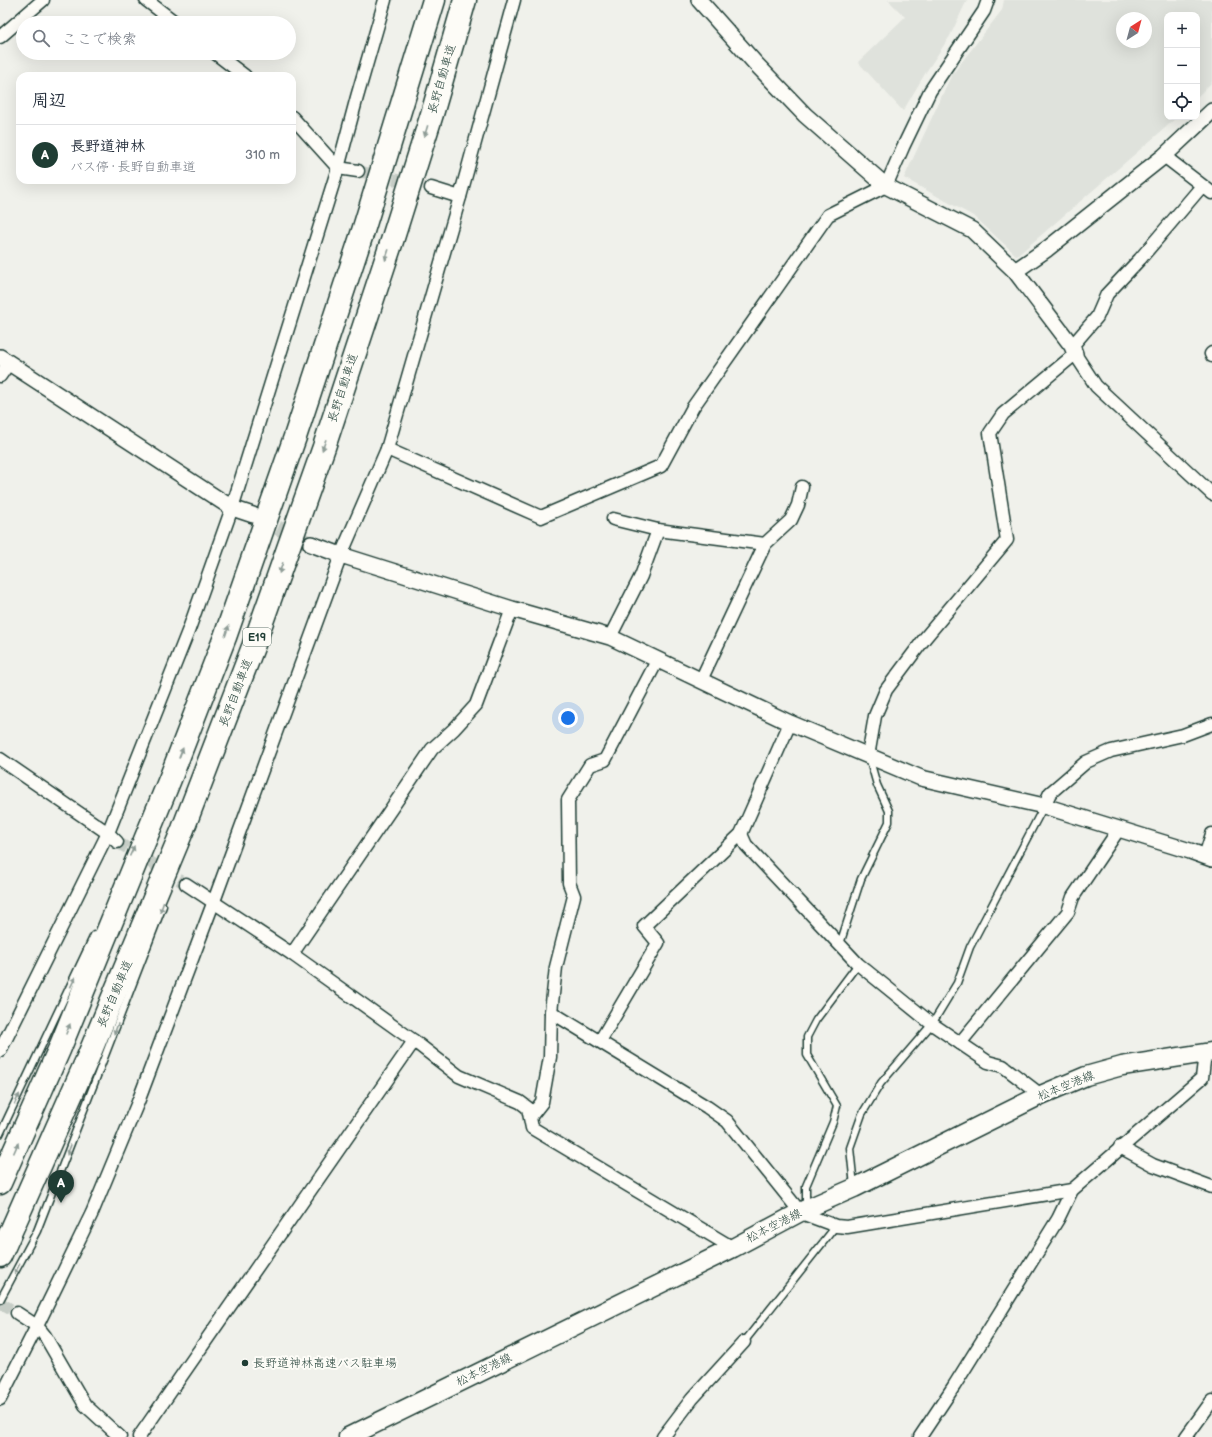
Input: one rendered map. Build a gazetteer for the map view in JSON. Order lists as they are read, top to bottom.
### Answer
{
  "streets": {
    "highway": ["長野自動車道", "E19"],
    "main road": ["松本空港線"]
  },
  "places": ["長野道神林高速バス駐車場"],
  "north": "top right",
  "page": {
    "map_buttons": ["+", "−"],
    "search": "ここで検索",
    "heading": "周辺",
    "list": [
      {
        "mark": "A",
        "name": "長野道神林",
        "note": "バス停 · 長野自動車道",
        "value": "310 m"
      }
    ],
    "pins": "A"
  }
}
